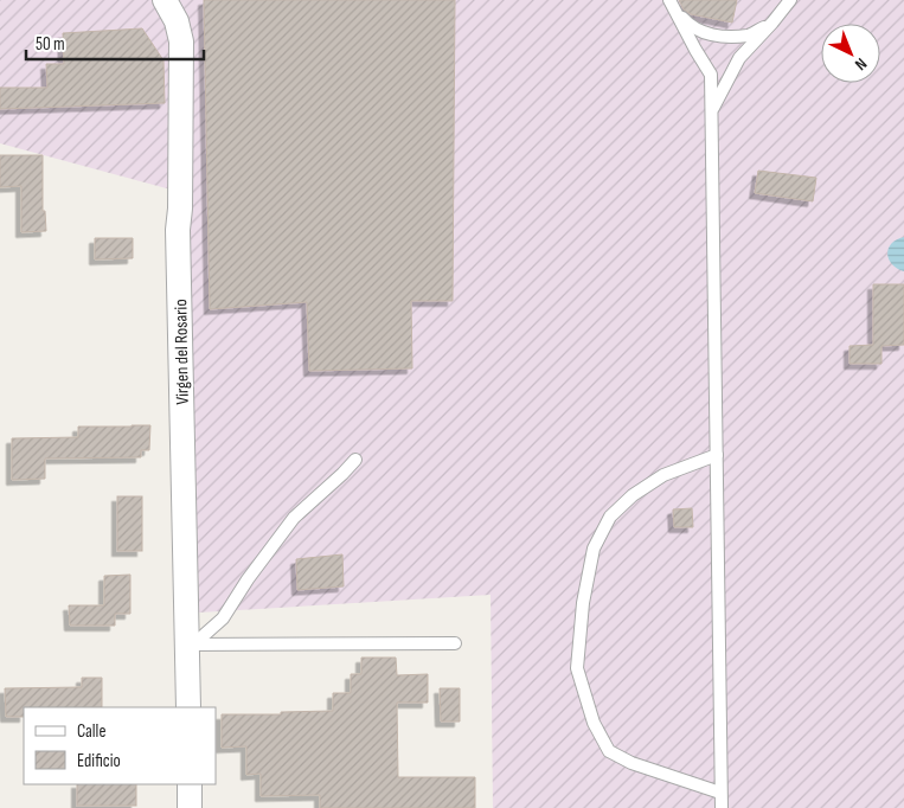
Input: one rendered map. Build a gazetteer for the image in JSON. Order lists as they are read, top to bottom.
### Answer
{
  "streets": {
    "street": ["Virgen del Rosario"]
  },
  "legend": ["Calle", "Edificio"],
  "scale_bar": "50 m",
  "north": "bottom right"
}
